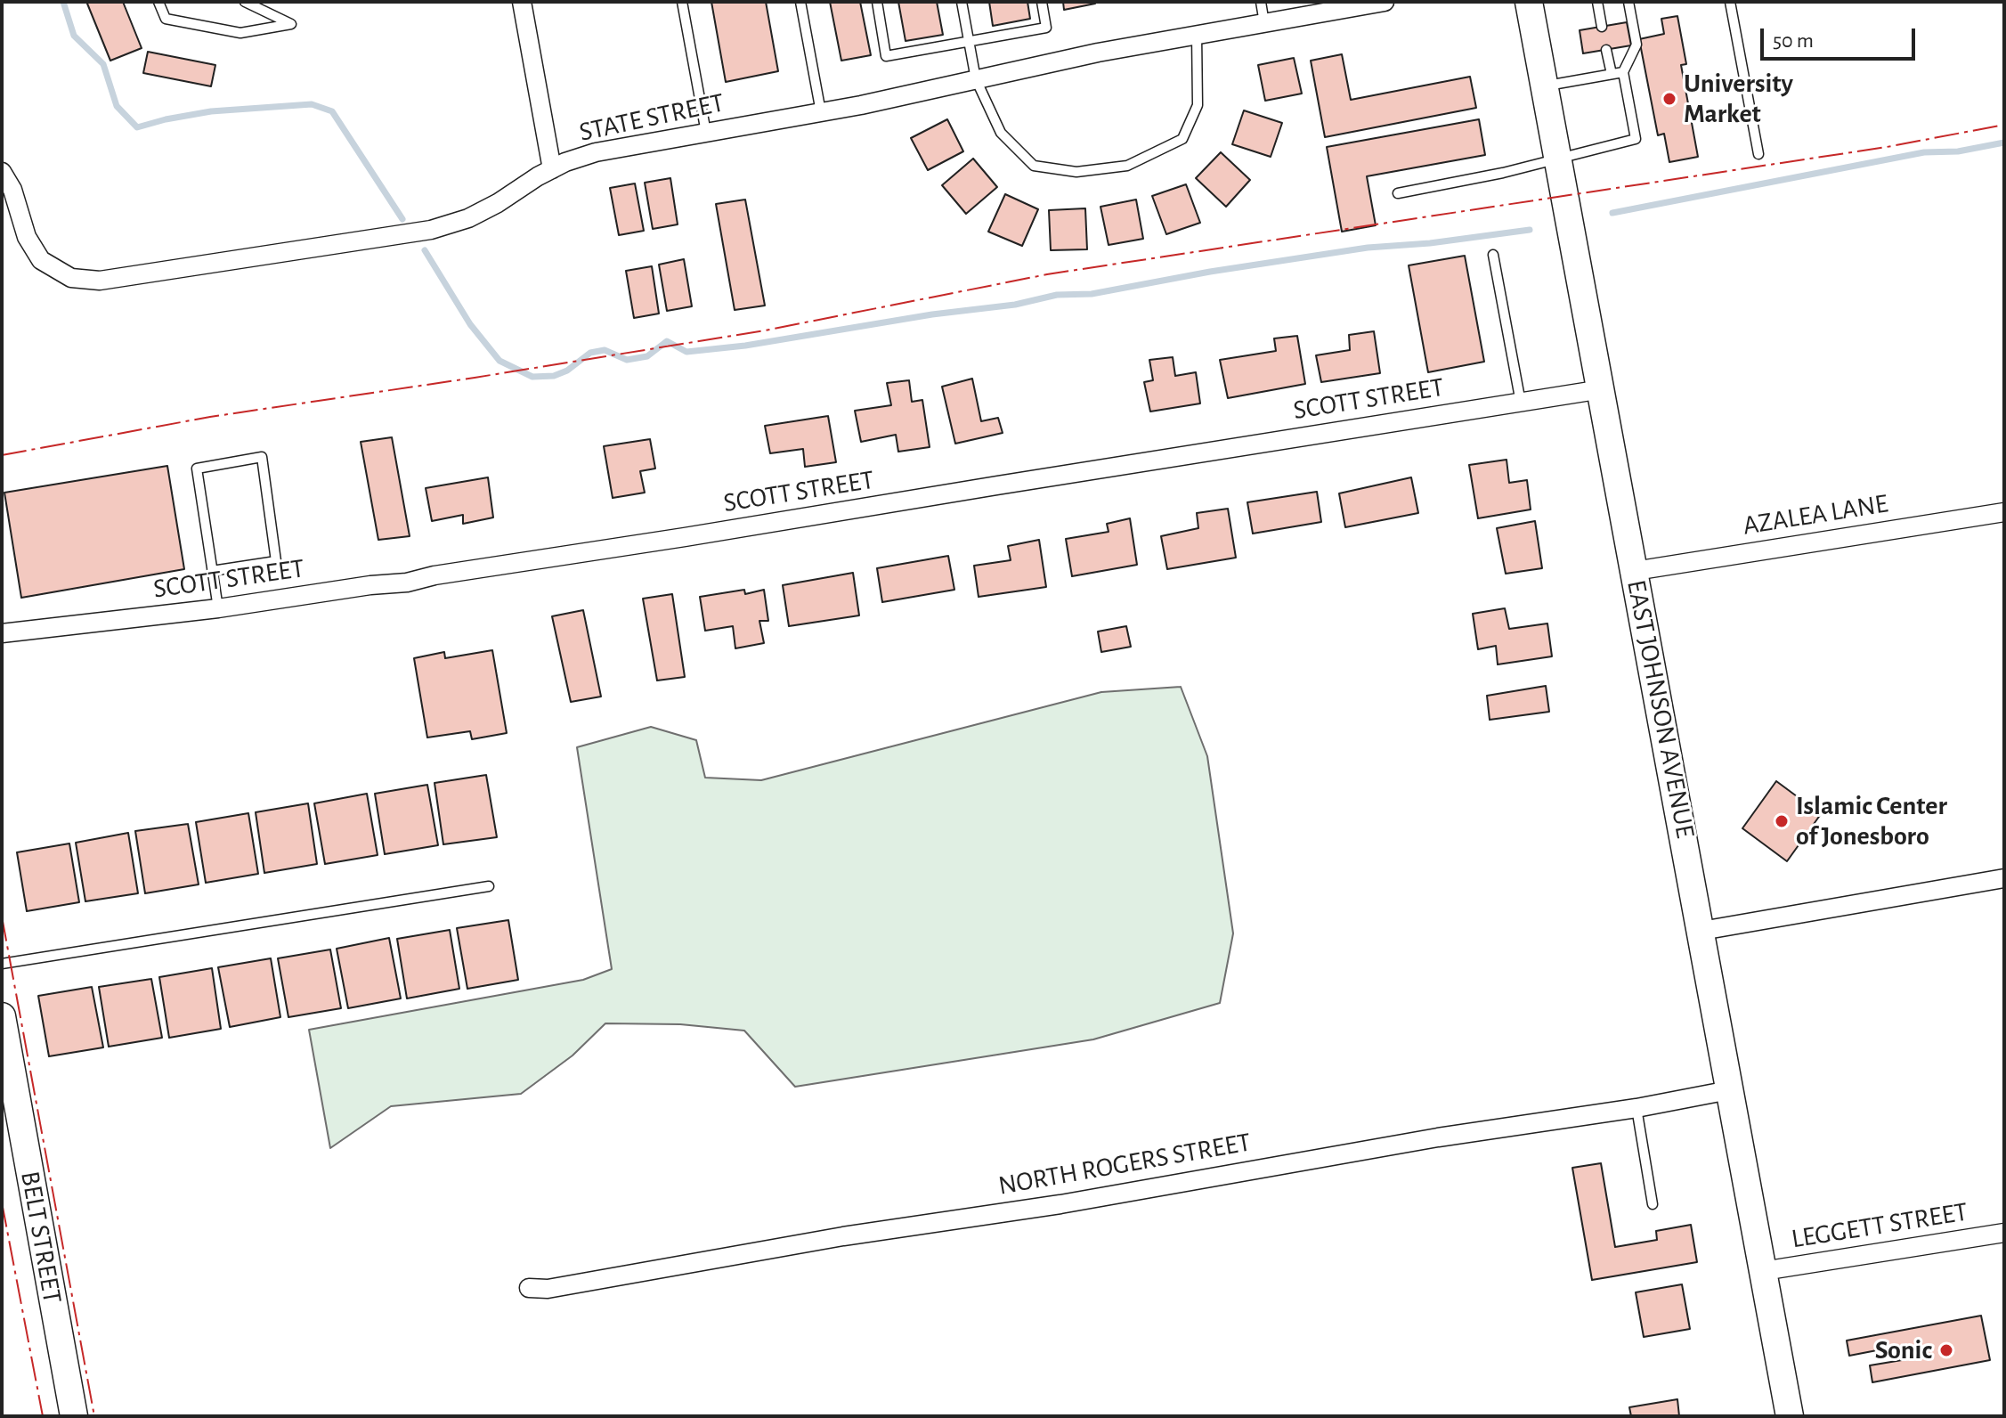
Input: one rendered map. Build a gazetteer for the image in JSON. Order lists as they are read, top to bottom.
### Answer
{
  "streets": {
    "main road": ["EAST JOHNSON AVENUE", "BELT STREET"],
    "street": [
      "STATE STREET",
      "SCOTT STREET",
      "AZALEA LANE",
      "NORTH ROGERS STREET",
      "LEGGETT STREET"
    ]
  },
  "crossings": [
    ["SCOTT STREET", "EAST JOHNSON AVENUE"],
    ["AZALEA LANE", "EAST JOHNSON AVENUE"],
    ["EAST JOHNSON AVENUE", "NORTH ROGERS STREET"],
    ["EAST JOHNSON AVENUE", "LEGGETT STREET"]
  ],
  "places": ["University Market", "Islamic Center of Jonesboro", "Sonic"],
  "scale_bar": "50 m"
}
